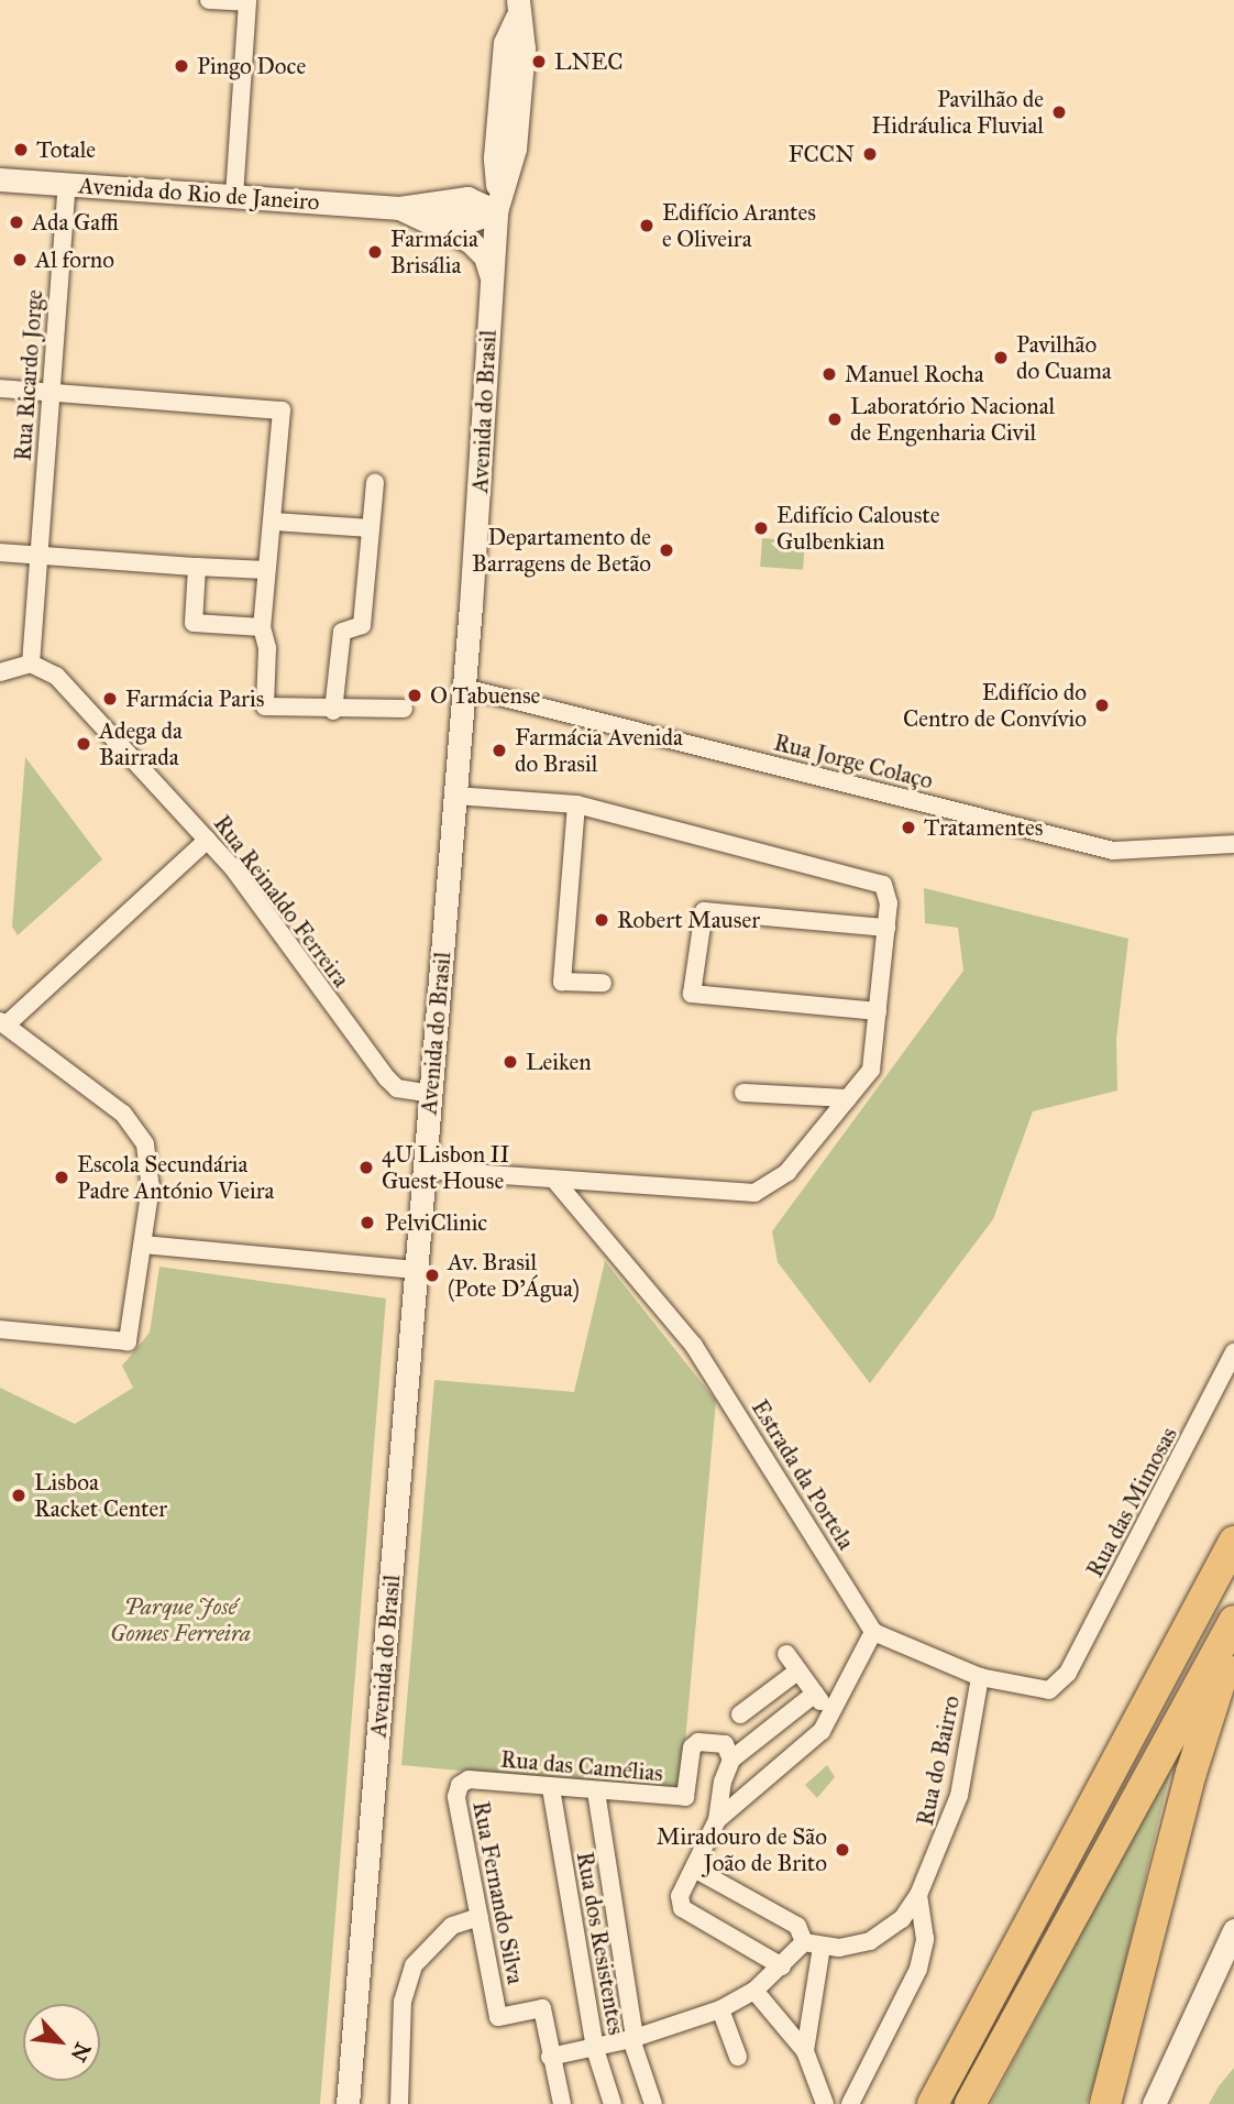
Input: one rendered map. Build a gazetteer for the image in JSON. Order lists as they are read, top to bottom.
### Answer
{
  "streets": {
    "main road": ["Avenida do Rio de Janeiro", "Avenida do Brasil"],
    "street": [
      "Rua Ricardo Jorge",
      "Rua Jorge Colaço",
      "Rua Reinaldo Ferreira",
      "Estrada da Portela",
      "Rua das Mimosas",
      "Rua do Bairro",
      "Rua das Camélias",
      "Rua Fernando Silva",
      "Rua dos Resistentes"
    ]
  },
  "crossings": [
    ["Avenida do Rio de Janeiro", "Rua Ricardo Jorge"],
    ["Avenida do Rio de Janeiro", "Avenida do Brasil"],
    ["Rua Ricardo Jorge", "Rua Reinaldo Ferreira"],
    ["Avenida do Brasil", "Rua Jorge Colaço"],
    ["Avenida do Brasil", "Rua Reinaldo Ferreira"],
    ["Rua das Mimosas", "Rua do Bairro"],
    ["Rua das Camélias", "Rua Fernando Silva"],
    ["Rua das Camélias", "Rua dos Resistentes"]
  ],
  "parks": ["Parque José Gomes Ferreira"],
  "places": [
    "LNEC",
    "Pingo Doce",
    "Pavilhão de Hidráulica Fluvial",
    "Totale",
    "FCCN",
    "Ada Gaffi",
    "Edifício Arantes e Oliveira",
    "Farmácia Brisália",
    "Al forno",
    "Pavilhão do Cuama",
    "Manuel Rocha",
    "Laboratório Nacional de Engenharia Civil",
    "Edifício Calouste Gulbenkian",
    "Departamento de Barragens de Betão",
    "O Tabuense",
    "Farmácia Paris",
    "Edifício do Centro de Convívio",
    "Adega da Bairrada",
    "Farmácia Avenida do Brasil",
    "Tratamentes",
    "Robert Mauser",
    "Leiken",
    "4U Lisbon II Guest House",
    "Escola Secundária Padre António Vieira",
    "PelviClinic",
    "Av. Brasil (Pote D'Água)",
    "Lisboa Racket Center",
    "Miradouro de São João de Brito"
  ],
  "north": "bottom right"
}
